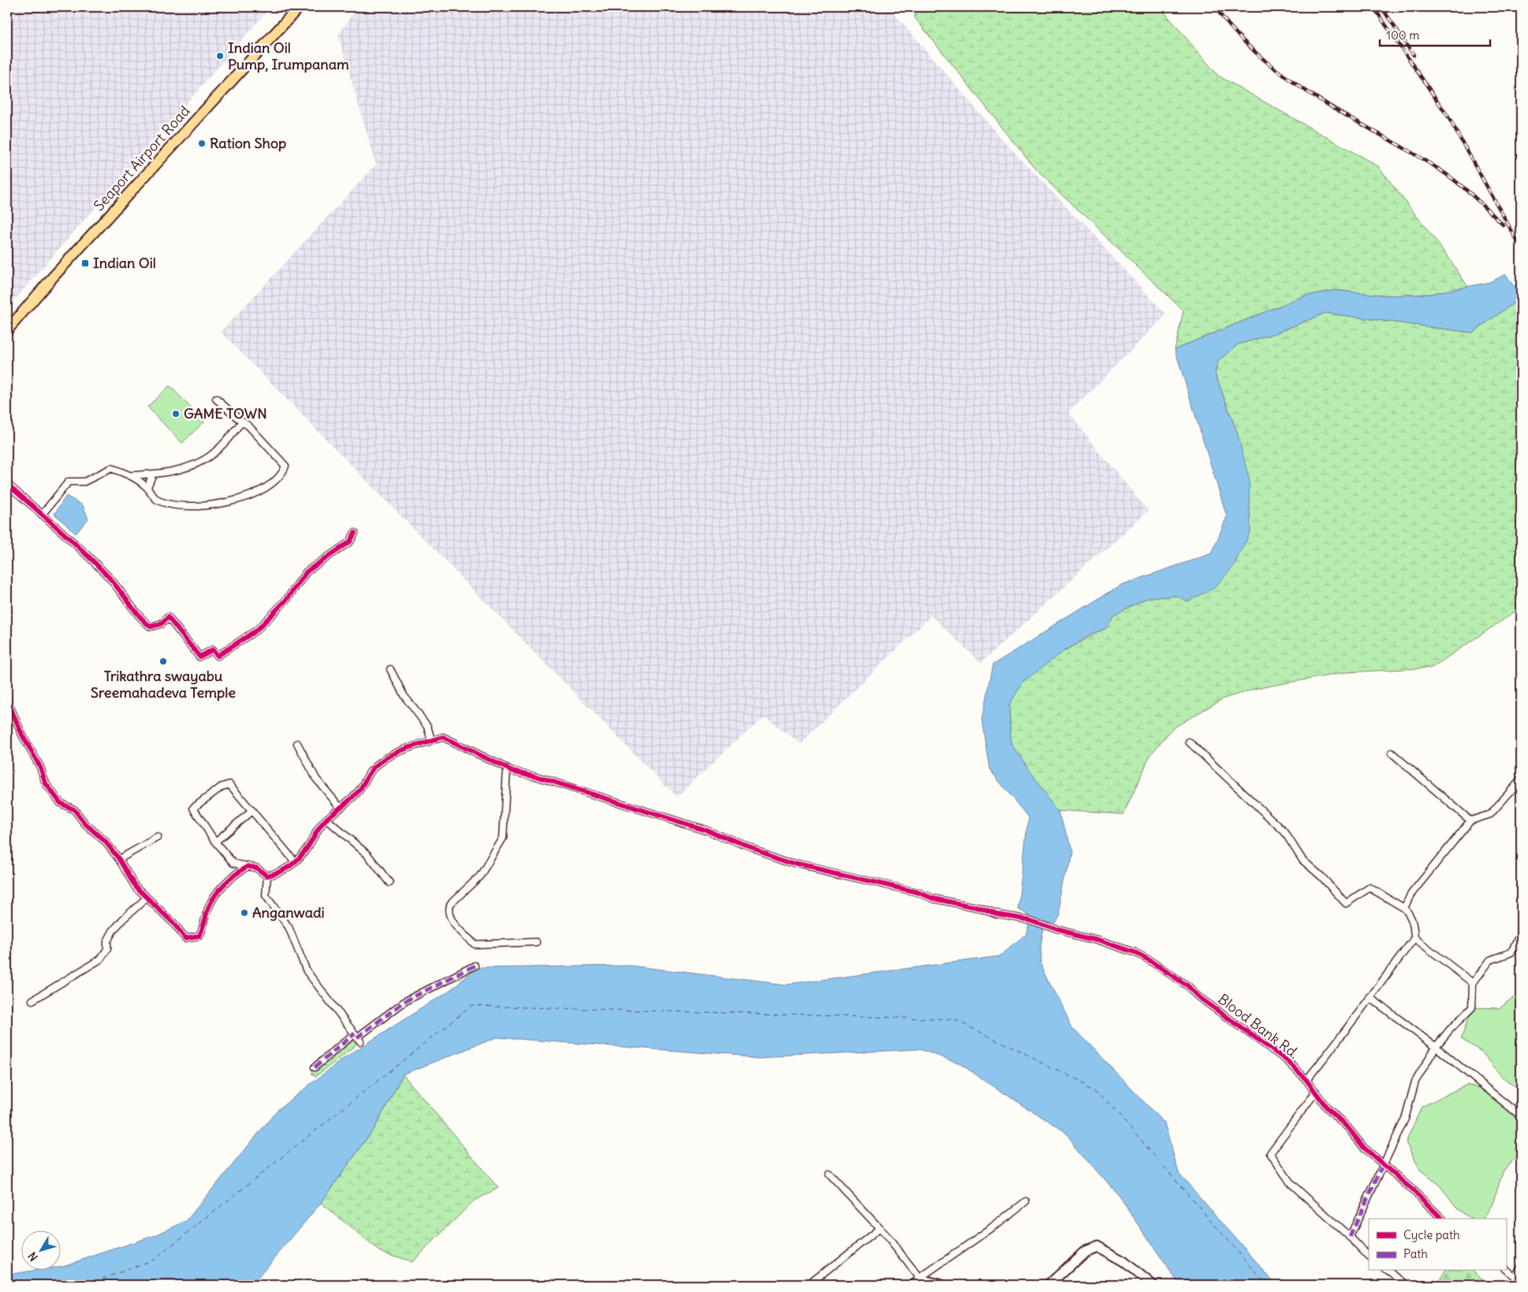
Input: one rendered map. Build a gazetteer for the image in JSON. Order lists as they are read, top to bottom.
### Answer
{
  "streets": {
    "main road": ["Seaport Airport Road"],
    "street": ["Blood Bank Rd."]
  },
  "places": {
    "other": [
      "Indian Oil Pump, Irumpanam",
      "Ration Shop",
      "GAME TOWN",
      "Trikathra swayabu Sreemahadeva Temple",
      "Anganwadi"
    ],
    "transit": ["Indian Oil"]
  },
  "legend": ["Cycle path", "Path"],
  "scale_bar": "100 m",
  "north": "bottom left"
}
